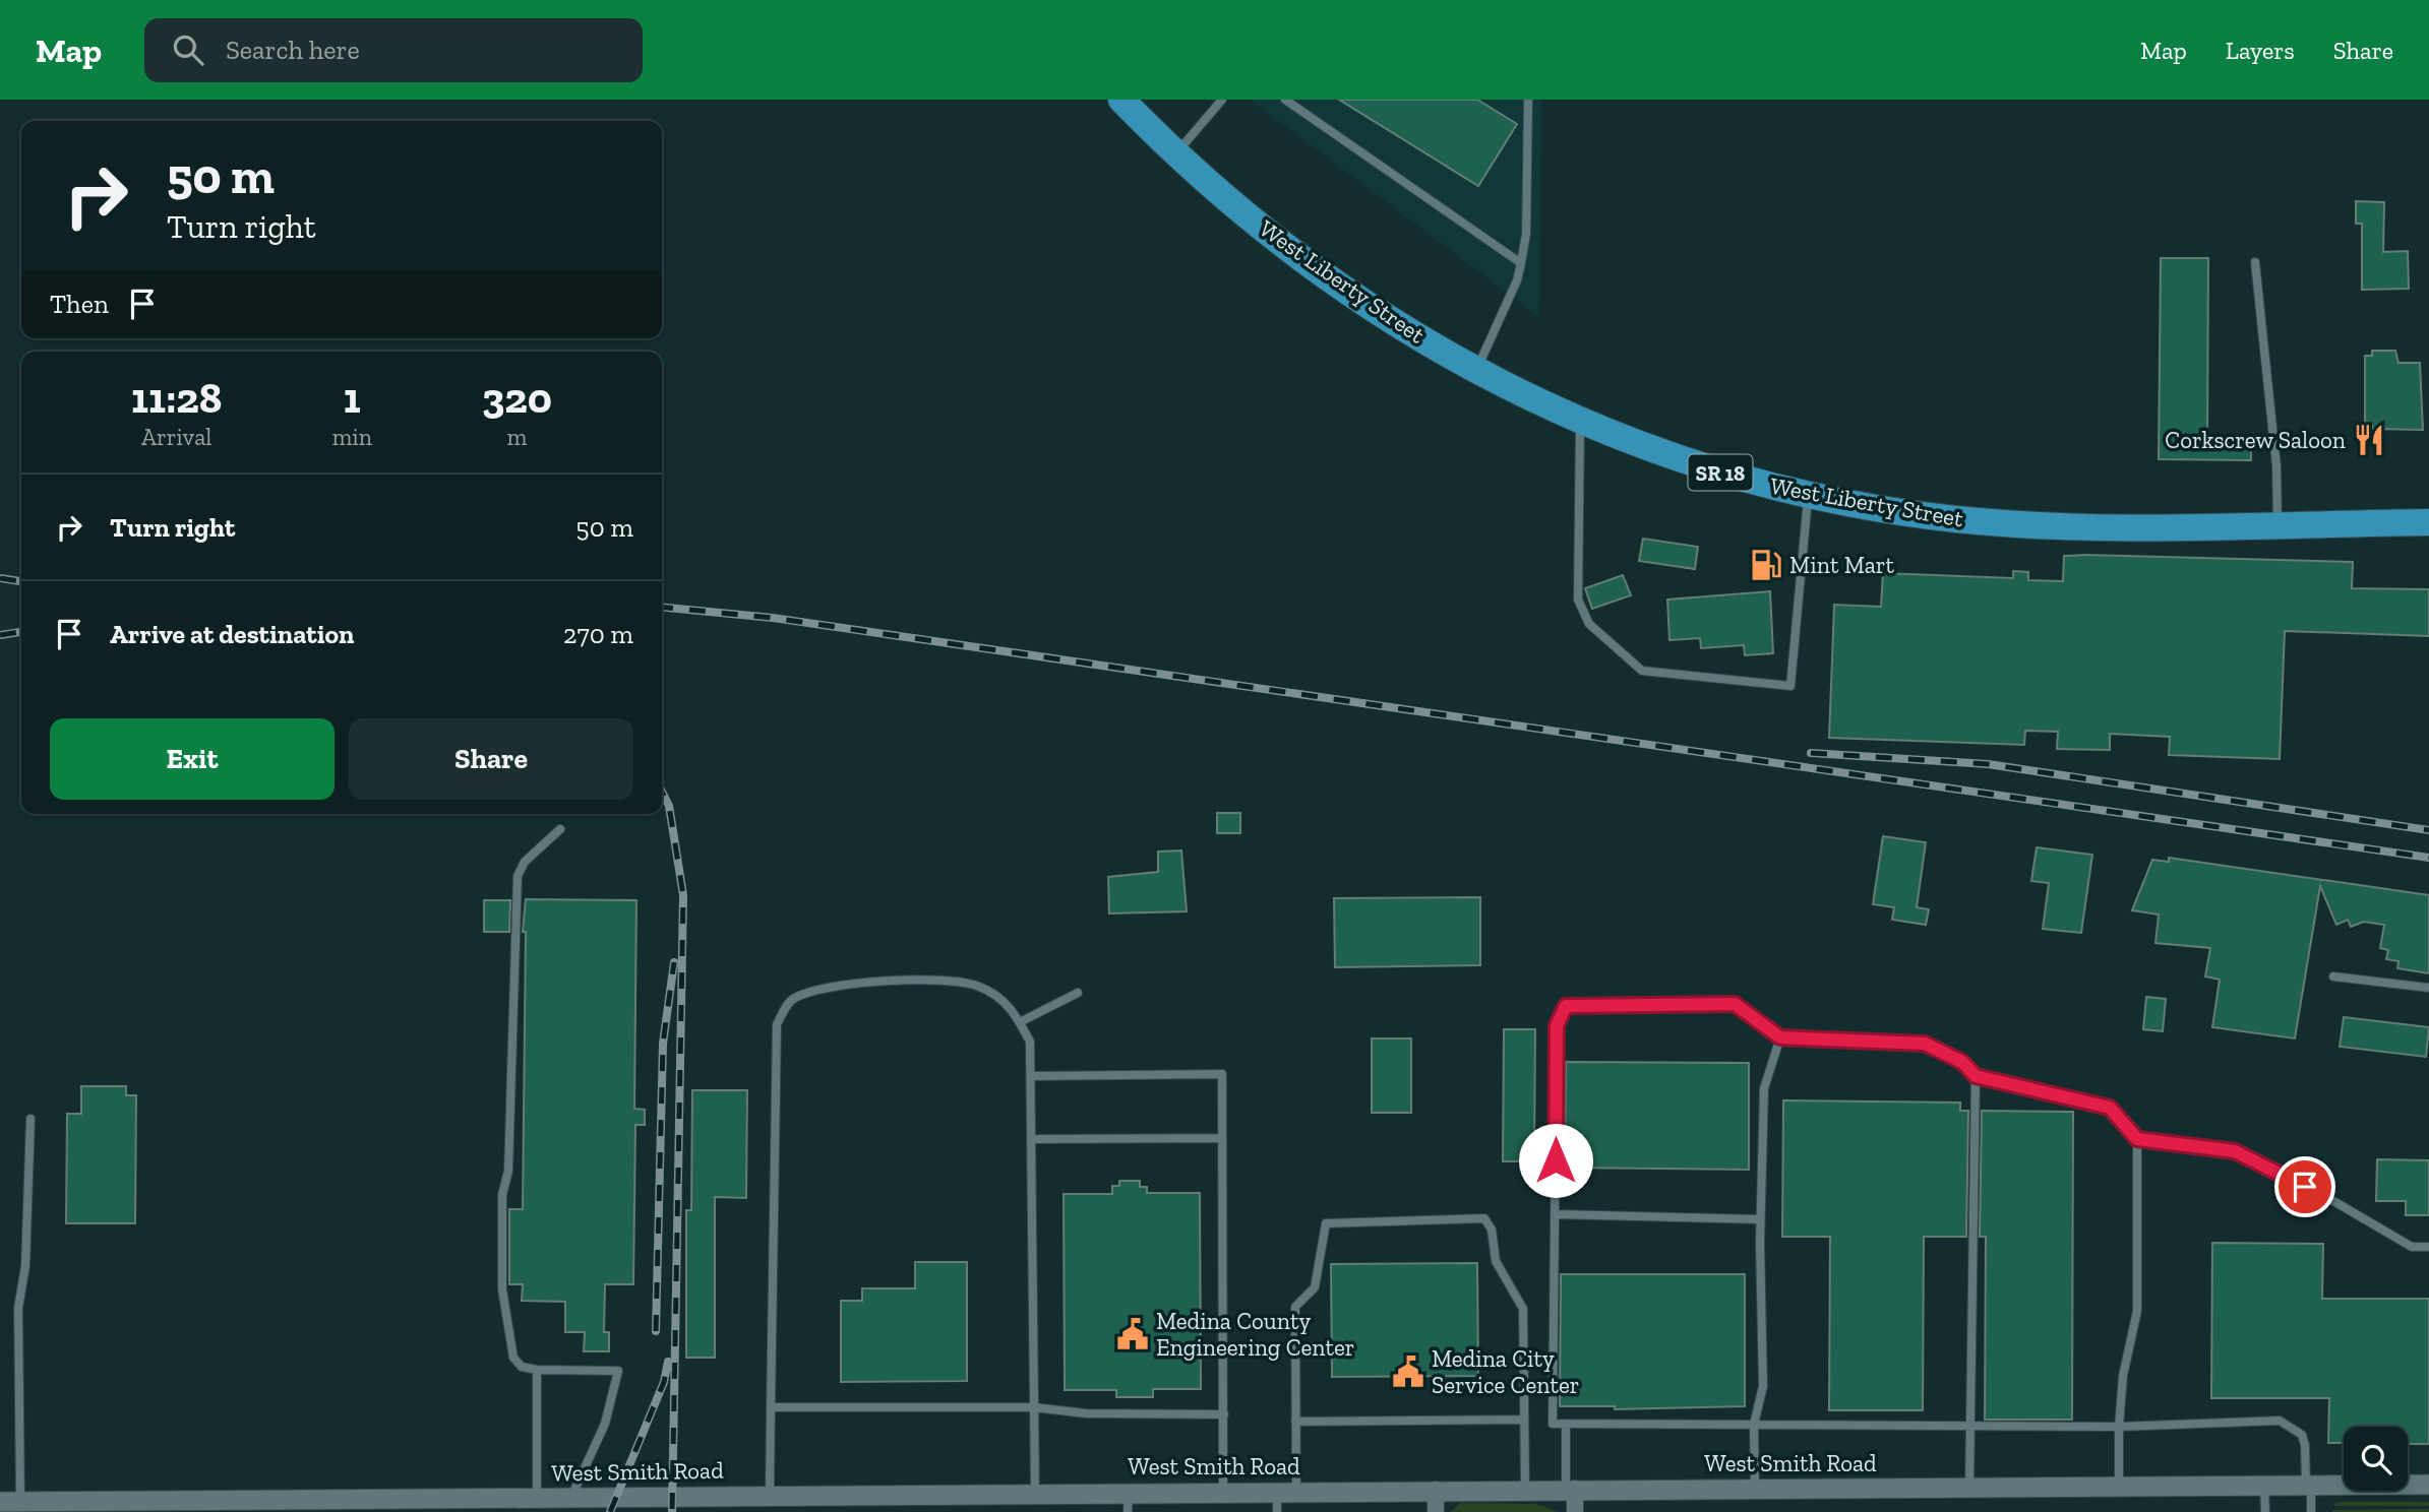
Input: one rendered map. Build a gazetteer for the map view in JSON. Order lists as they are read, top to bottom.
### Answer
{
  "streets": {
    "highway": ["West Liberty Street", "SR 18"],
    "street": ["West Smith Road"]
  },
  "places": {
    "restaurant": ["Corkscrew Saloon"],
    "fuel station": ["Mint Mart"],
    "public building": ["Medina County Engineering Center", "Medina City Service Center"]
  },
  "page": {
    "header": "Map",
    "search": "Search here",
    "nav": ["Map", "Layers", "Share"],
    "turn": ["50 m", "Turn right"],
    "then": "Then",
    "eta": [
      "11:28",
      "Arrival",
      "1",
      "min",
      "320",
      "m"
    ],
    "list": [
      {
        "name": "Turn right",
        "value": "50 m"
      },
      {
        "name": "Arrive at destination",
        "value": "270 m"
      }
    ],
    "buttons": ["Exit", "Share"]
  }
}
